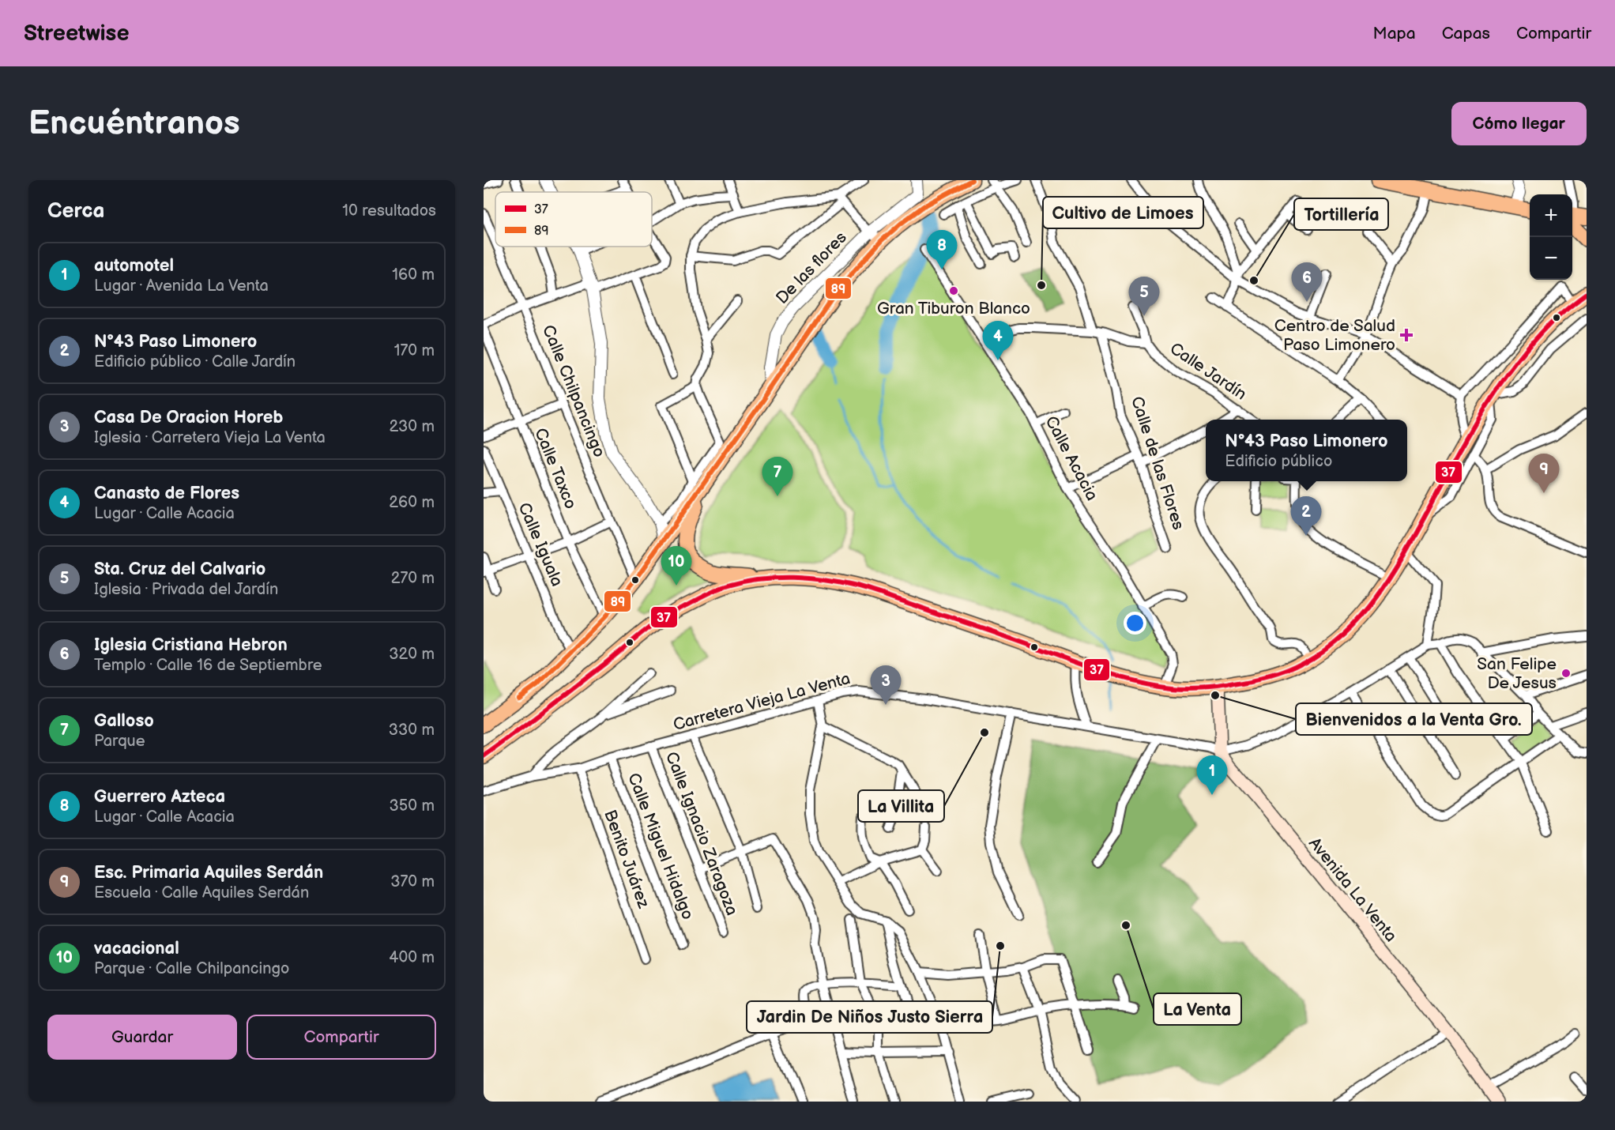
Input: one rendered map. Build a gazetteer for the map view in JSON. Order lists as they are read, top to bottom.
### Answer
{
  "streets": {
    "main road": ["Avenida La Venta"],
    "street": [
      "De las flores",
      "Calle Jardín",
      "Calle Chilpancingo",
      "Calle Acacia",
      "Calle de las Flores",
      "Calle Taxco",
      "Calle Iguala",
      "Carretera Vieja La Venta",
      "Calle Ignacio Zaragoza",
      "Calle Miguel Hidalgo",
      "Benito Juárez"
    ]
  },
  "crossings": [
    ["Carretera Vieja La Venta", "Calle Ignacio Zaragoza"],
    ["Carretera Vieja La Venta", "Calle Miguel Hidalgo"],
    ["Carretera Vieja La Venta", "Benito Juárez"],
    ["Carretera Vieja La Venta", "Avenida La Venta"]
  ],
  "places": {
    "other": [
      "Tortillería",
      "Cultivo de Limoes",
      "Gran Tiburon Blanco",
      "San Felipe De Jesus",
      "Bienvenidos a la Venta Gro.",
      "La Villita",
      "La Venta",
      "Jardin De Niños Justo Sierra"
    ],
    "health": ["Centro de Salud Paso Limonero"]
  },
  "lines": ["transit line 89", "transit line 37"],
  "legend": ["37", "89"],
  "page": {
    "header": "Streetwise",
    "nav": ["Mapa", "Capas", "Compartir"],
    "buttons": [
      "Cómo llegar",
      ["Guardar", "Compartir"]
    ],
    "title": "Encuéntranos",
    "heading": ["Cerca", "10 resultados"],
    "map_buttons": ["+", "−"],
    "pins": [
      "8",
      "6",
      "5",
      "4",
      "9",
      "7",
      "2",
      "10",
      "3",
      "1"
    ],
    "list": [
      {
        "mark": "1",
        "name": "automotel",
        "note": "Lugar · Avenida La Venta",
        "value": "160 m"
      },
      {
        "mark": "2",
        "name": "N°43 Paso Limonero",
        "note": "Edificio público · Calle Jardín",
        "value": "170 m"
      },
      {
        "mark": "3",
        "name": "Casa De Oracion Horeb",
        "note": "Iglesia · Carretera Vieja La Venta",
        "value": "230 m"
      },
      {
        "mark": "4",
        "name": "Canasto de Flores",
        "note": "Lugar · Calle Acacia",
        "value": "260 m"
      },
      {
        "mark": "5",
        "name": "Sta. Cruz del Calvario",
        "note": "Iglesia · Privada del Jardín",
        "value": "270 m"
      },
      {
        "mark": "6",
        "name": "Iglesia Cristiana Hebron",
        "note": "Templo · Calle 16 de Septiembre",
        "value": "320 m"
      },
      {
        "mark": "7",
        "name": "Galloso",
        "note": "Parque",
        "value": "330 m"
      },
      {
        "mark": "8",
        "name": "Guerrero Azteca",
        "note": "Lugar · Calle Acacia",
        "value": "350 m"
      },
      {
        "mark": "9",
        "name": "Esc. Primaria Aquiles Serdán",
        "note": "Escuela · Calle Aquiles Serdán",
        "value": "370 m"
      },
      {
        "mark": "10",
        "name": "vacacional",
        "note": "Parque · Calle Chilpancingo",
        "value": "400 m"
      }
    ],
    "popup": ["N°43 Paso Limonero", "Edificio público"]
  }
}
